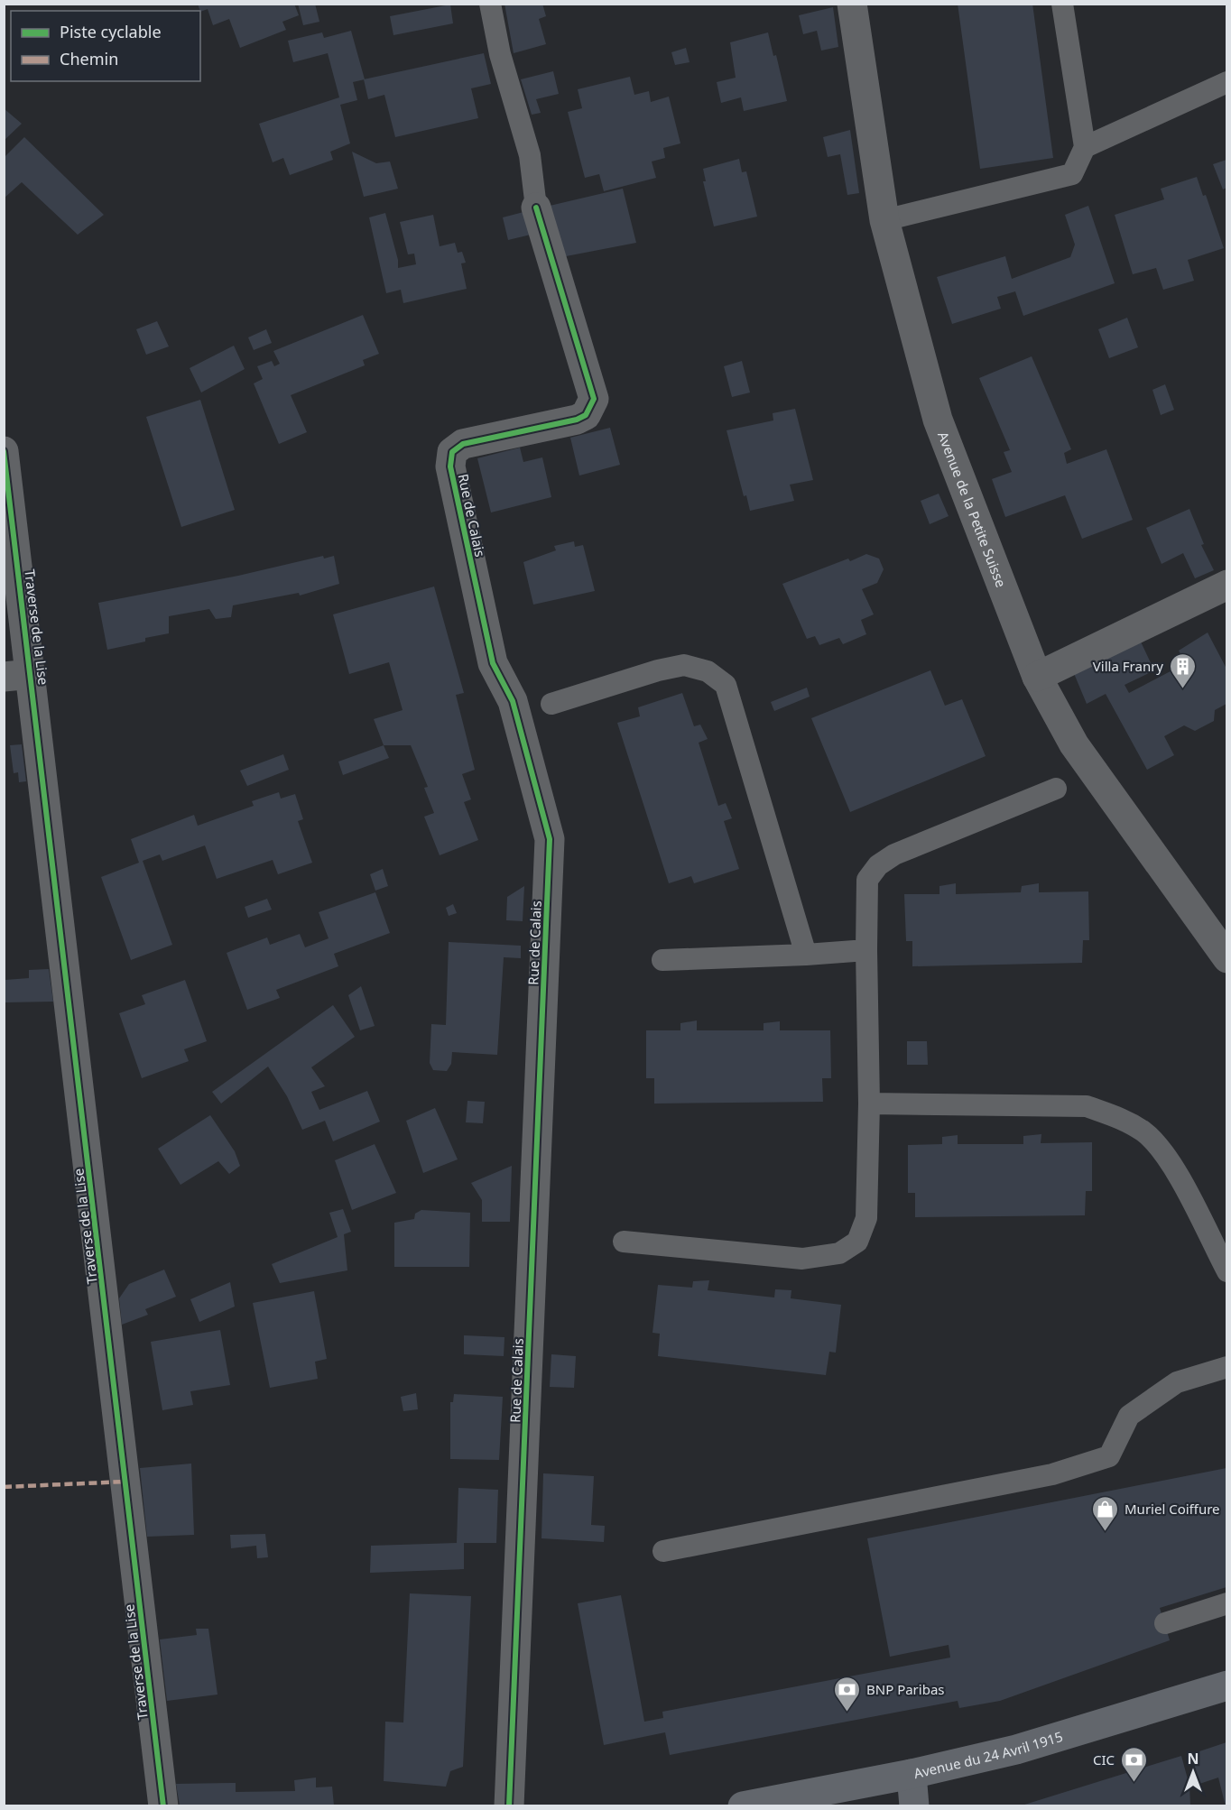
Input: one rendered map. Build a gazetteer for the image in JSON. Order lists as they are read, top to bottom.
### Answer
{
  "streets": {
    "main road": ["Avenue du 24 Avril 1915"],
    "street": ["Avenue de la Petite Suisse", "Rue de Calais", "Traverse de la Lise"]
  },
  "places": {
    "building": ["Villa Franry"],
    "shop": ["Muriel Coiffure"],
    "bank": ["BNP Paribas", "CIC"]
  },
  "legend": ["Piste cyclable", "Chemin"],
  "north": "top"
}
